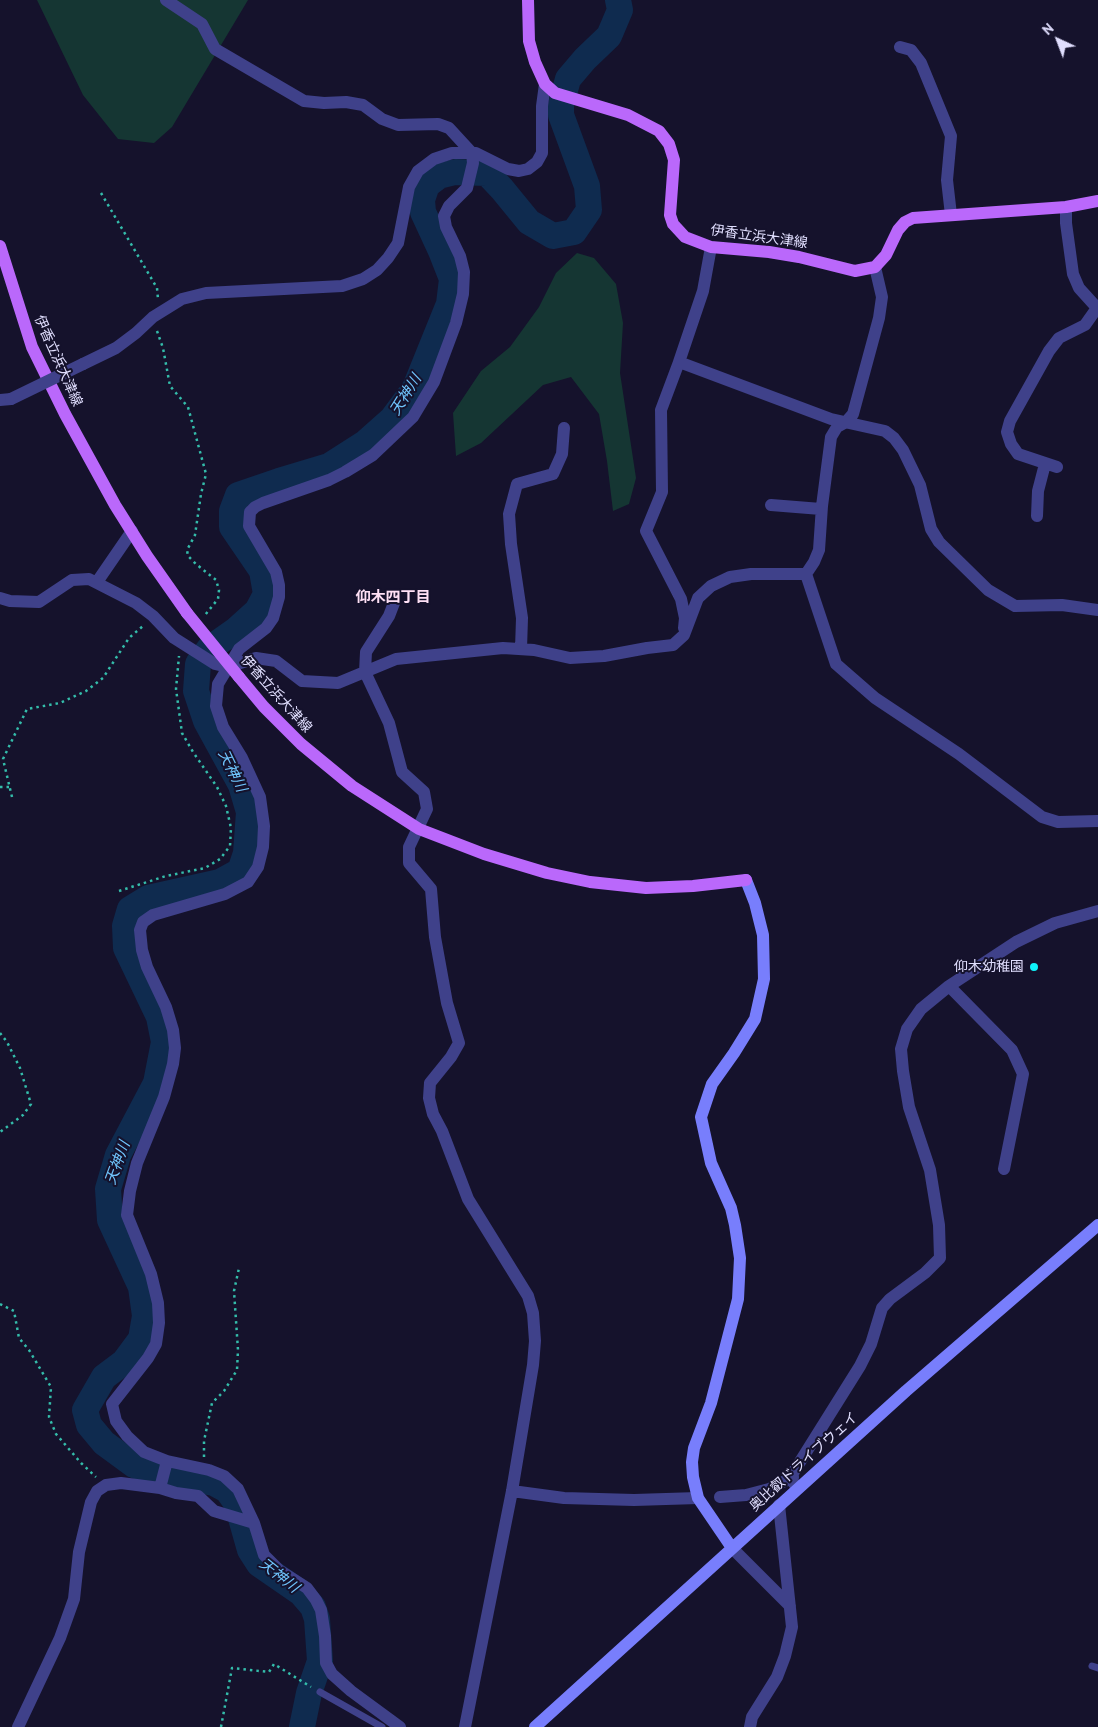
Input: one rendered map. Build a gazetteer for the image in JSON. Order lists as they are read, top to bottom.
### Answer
{
  "streets": {
    "main road": ["伊香立浜大津線"],
    "street": ["奥比叡ドライブウェイ"]
  },
  "districts": ["仰木四丁目"],
  "water": ["天神川"],
  "places": ["仰木幼稚園"],
  "north": "top left"
}
